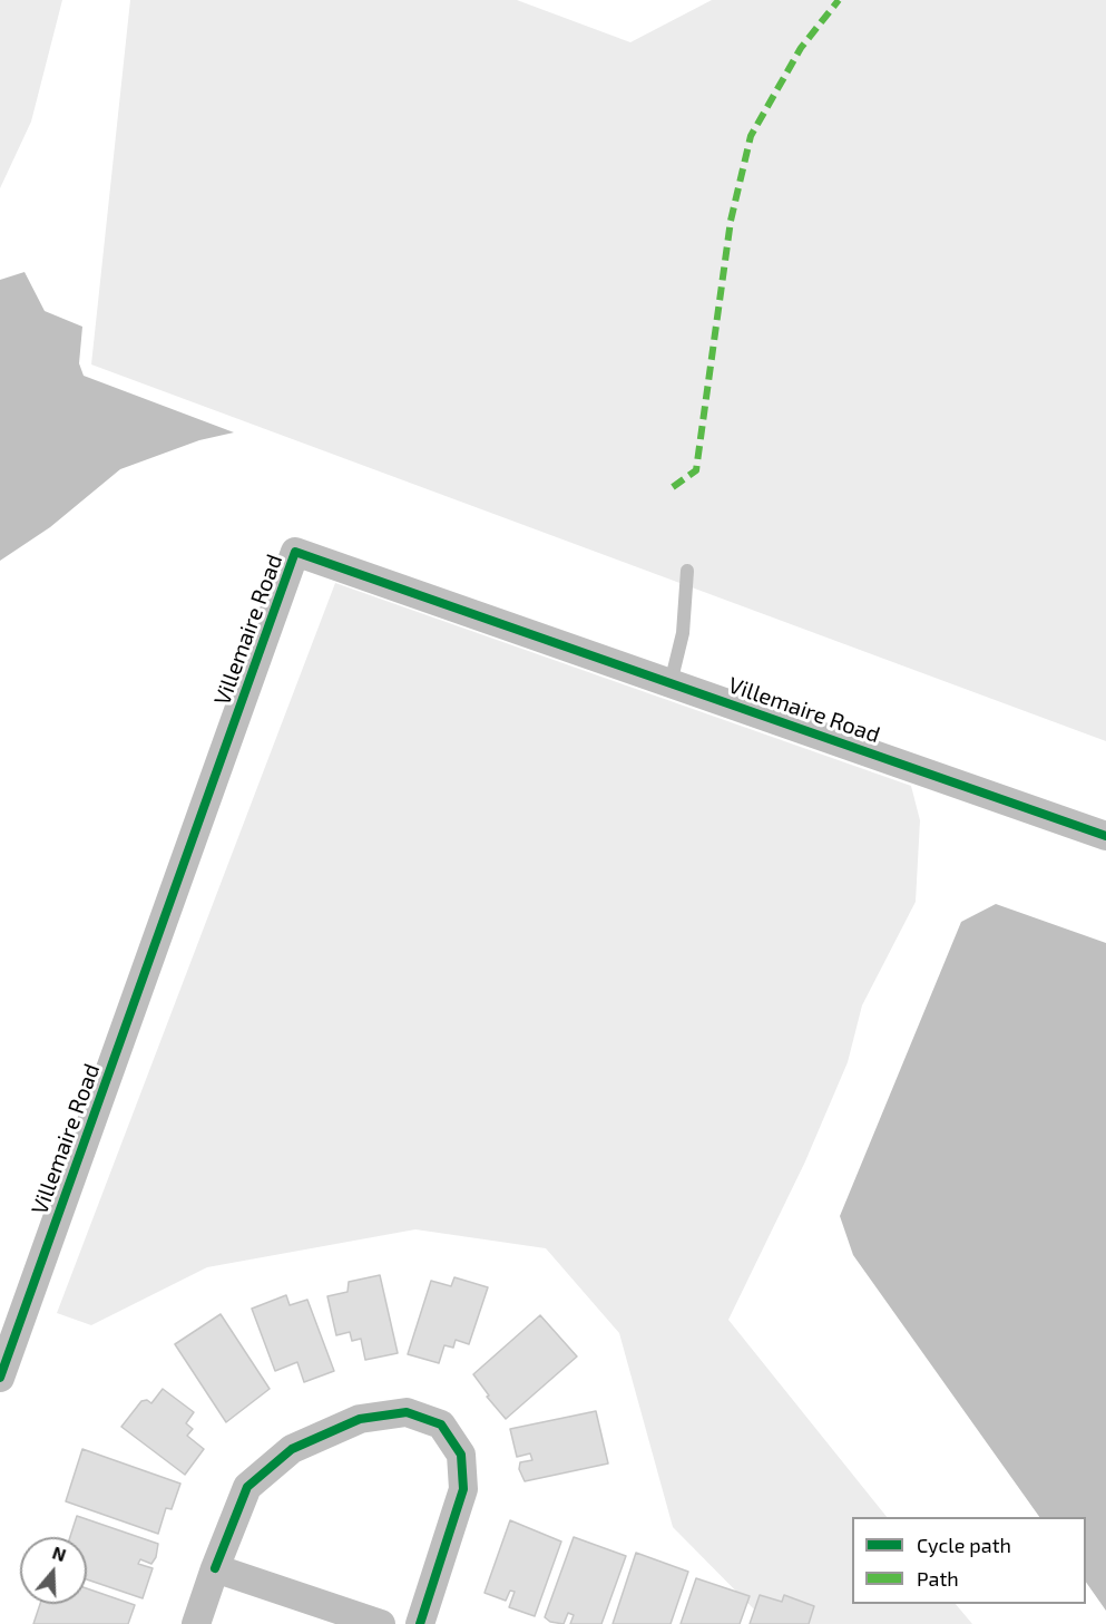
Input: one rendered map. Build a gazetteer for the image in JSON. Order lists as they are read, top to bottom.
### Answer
{
  "streets": {
    "street": ["Villemaire Road"]
  },
  "legend": ["Cycle path", "Path"],
  "north": "top"
}
